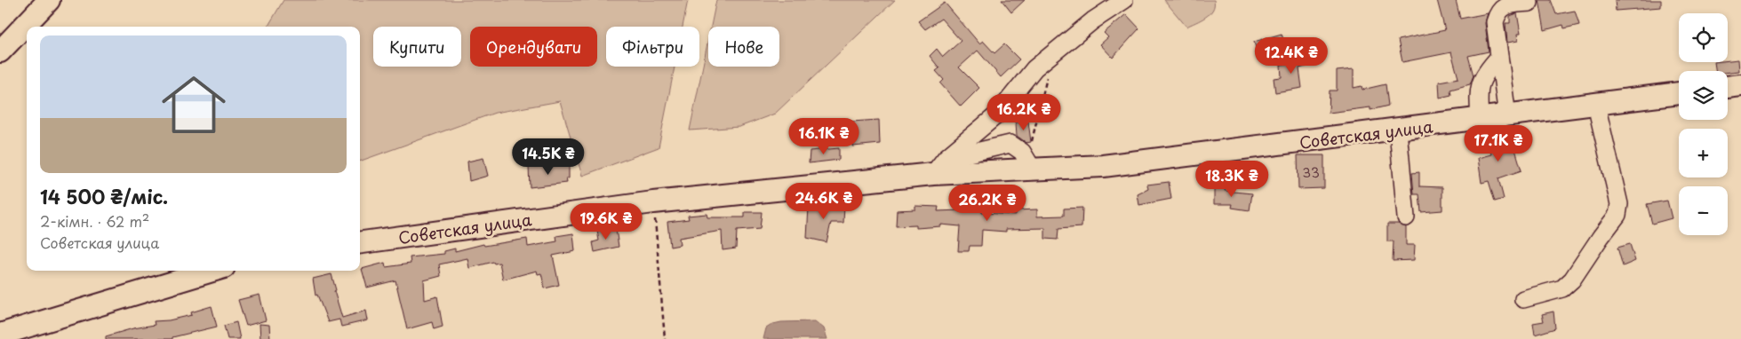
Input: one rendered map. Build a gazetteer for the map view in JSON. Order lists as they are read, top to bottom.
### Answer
{
  "streets": {
    "main road": ["Советская улица"]
  },
  "house_numbers": ["33"],
  "page": {
    "map_buttons": ["+", "−"],
    "chip": [
      "Купити",
      "Орендувати",
      "Фільтри",
      "Нове"
    ],
    "list": [
      {
        "name": "14 500 ₴/міс.",
        "note": "2-кімн. · 62 m² · Советская улица"
      }
    ],
    "price": [
      "12.4K ₴",
      "16.2K ₴",
      "16.1K ₴",
      "17.1K ₴",
      "14.5K ₴",
      "18.3K ₴",
      "24.6K ₴",
      "26.2K ₴",
      "19.6K ₴"
    ]
  }
}
